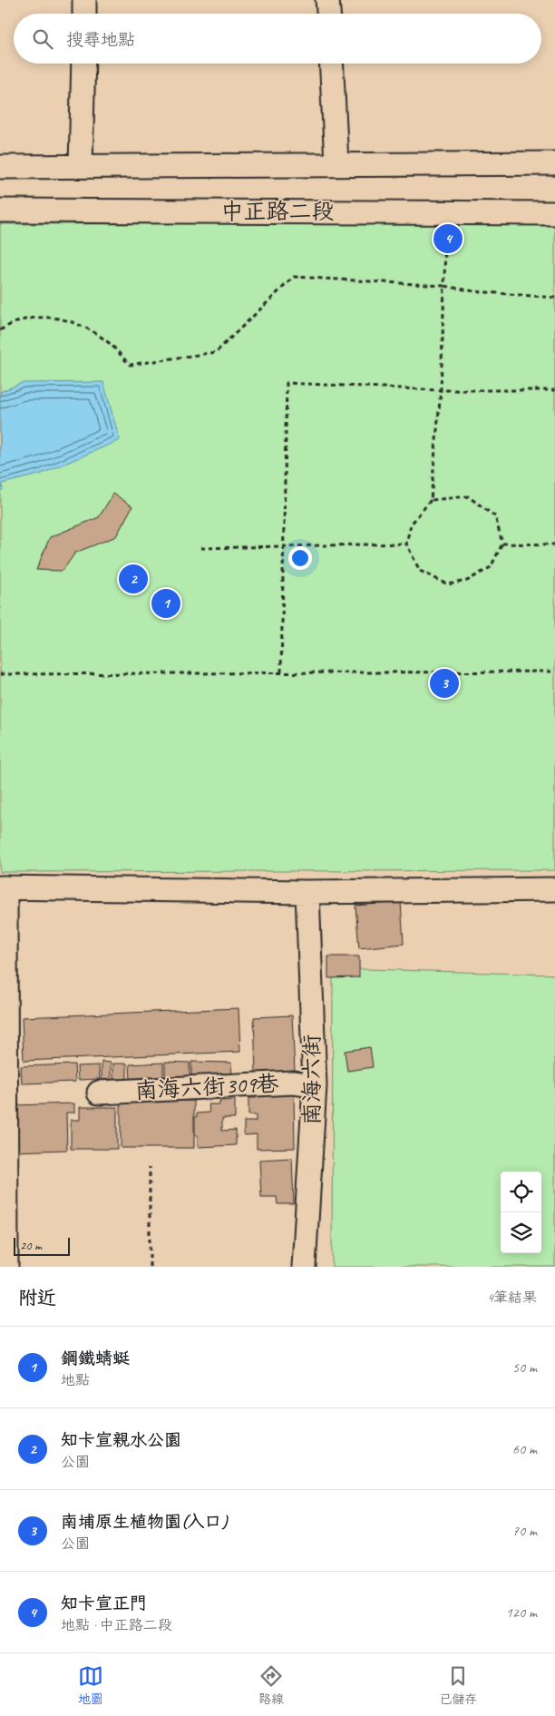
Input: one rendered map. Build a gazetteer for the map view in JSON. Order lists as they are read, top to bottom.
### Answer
{
  "streets": {
    "street": ["中正路二段", "南海六街", "南海六街309巷"]
  },
  "crossings": [
    ["南海六街", "南海六街309巷"]
  ],
  "scale_bar": "20 m",
  "page": {
    "search": "搜尋地點",
    "pins": [
      "4",
      "2",
      "1",
      "3"
    ],
    "scale": "20 m",
    "heading": ["附近", "4筆結果"],
    "list": [
      {
        "mark": "1",
        "name": "鋼鐵蜻蜓",
        "note": "地點",
        "value": "50 m"
      },
      {
        "mark": "2",
        "name": "知卡宣親水公園",
        "note": "公園",
        "value": "60 m"
      },
      {
        "mark": "3",
        "name": "南埔原生植物園(入口)",
        "note": "公園",
        "value": "70 m"
      },
      {
        "mark": "4",
        "name": "知卡宣正門",
        "note": "地點 · 中正路二段",
        "value": "120 m"
      }
    ],
    "nav": ["地圖", "路線", "已儲存"]
  }
}
